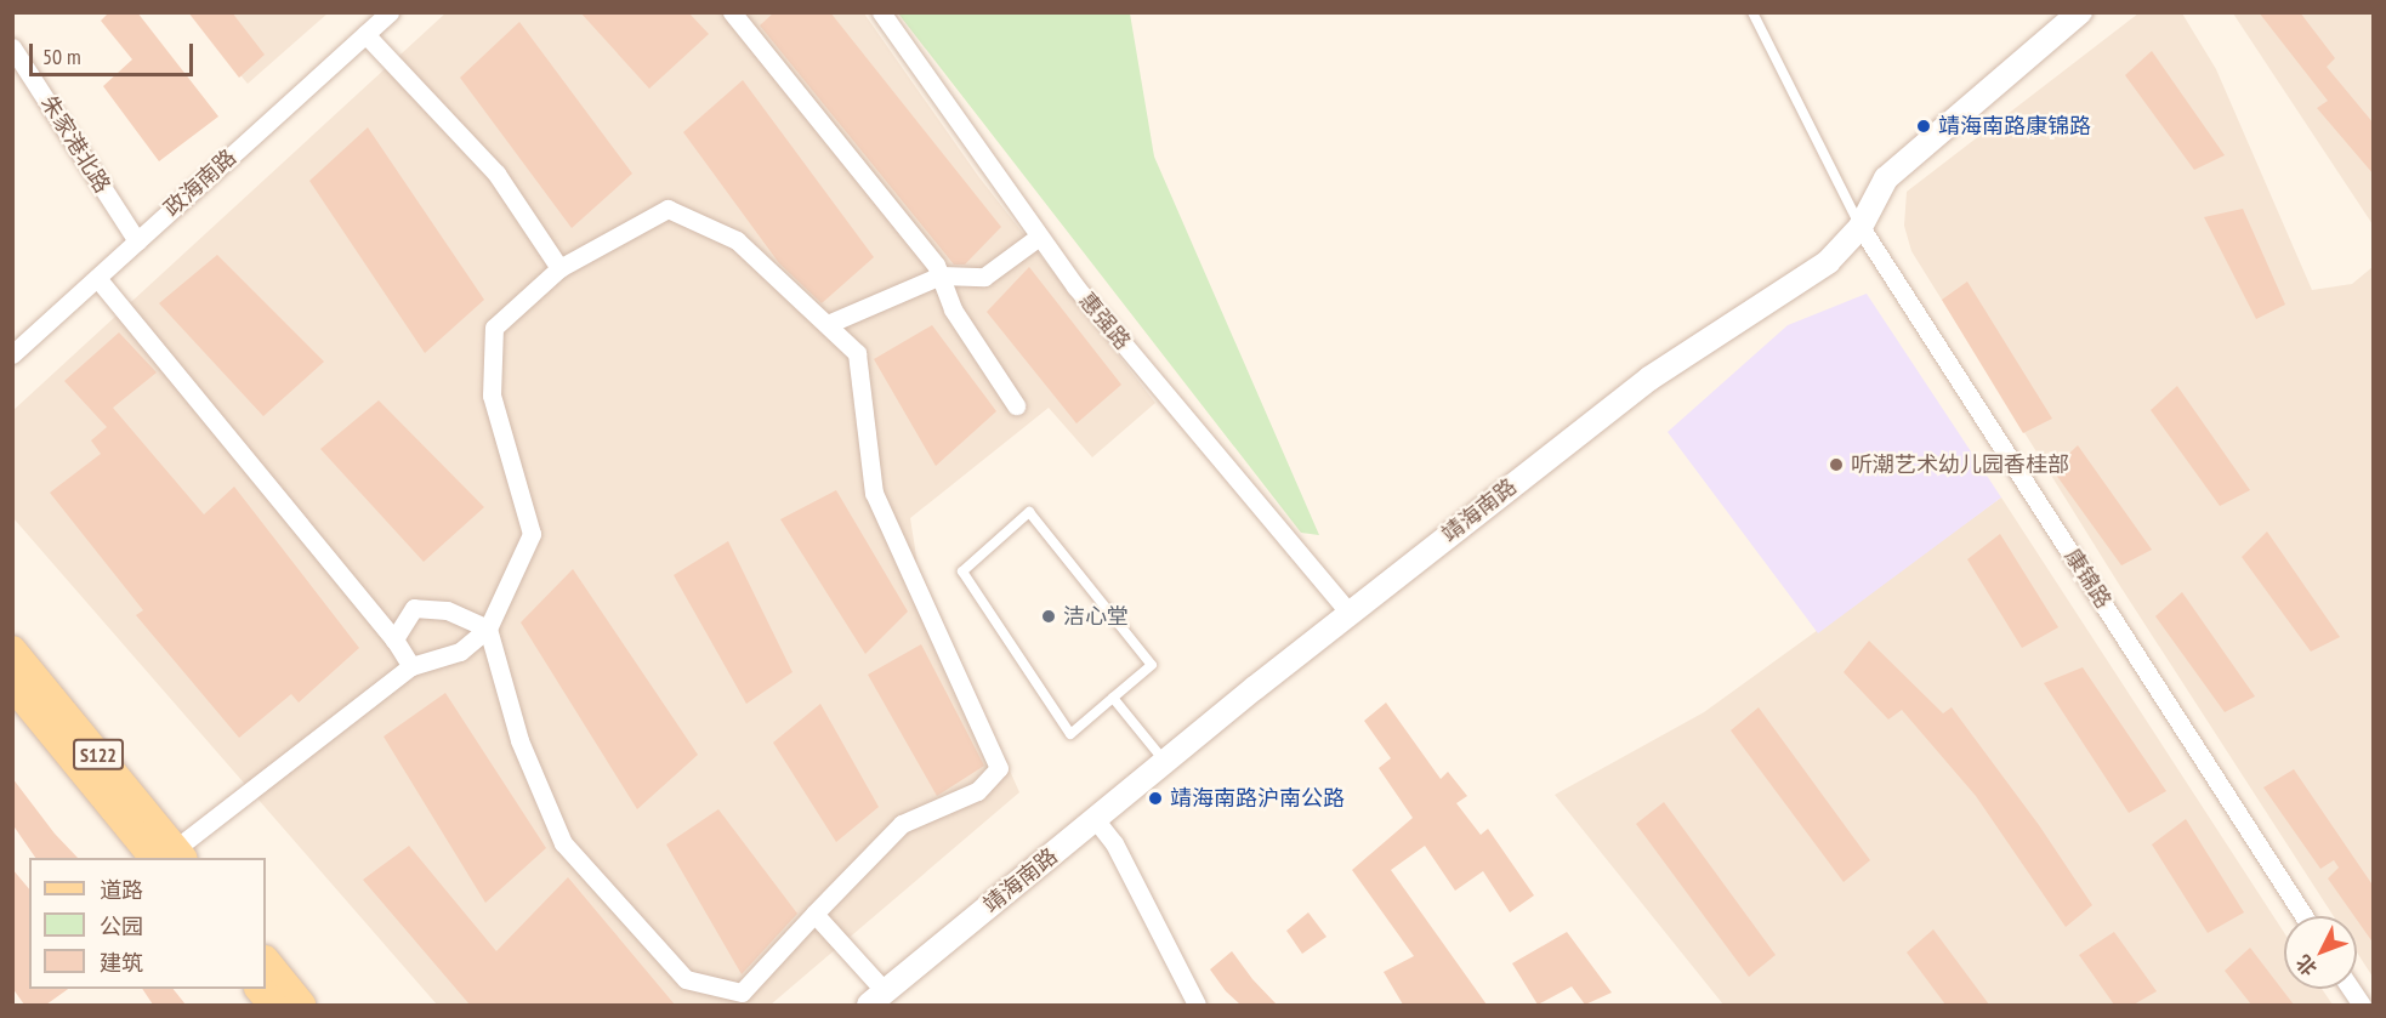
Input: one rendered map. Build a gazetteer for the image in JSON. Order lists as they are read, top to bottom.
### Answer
{
  "streets": {
    "main road": ["S122"],
    "street": [
      "朱家港北路",
      "政海南路",
      "惠强路",
      "靖海南路",
      "康锦路"
    ]
  },
  "crossings": [
    ["朱家港北路", "政海南路"],
    ["惠强路", "靖海南路"],
    ["靖海南路", "康锦路"]
  ],
  "places": [
    "靖海南路康锦路",
    "听潮艺术幼儿园香桂部",
    "洁心堂",
    "靖海南路沪南公路"
  ],
  "legend": ["道路", "公园", "建筑"],
  "scale_bar": "50 m",
  "north": "bottom left"
}
